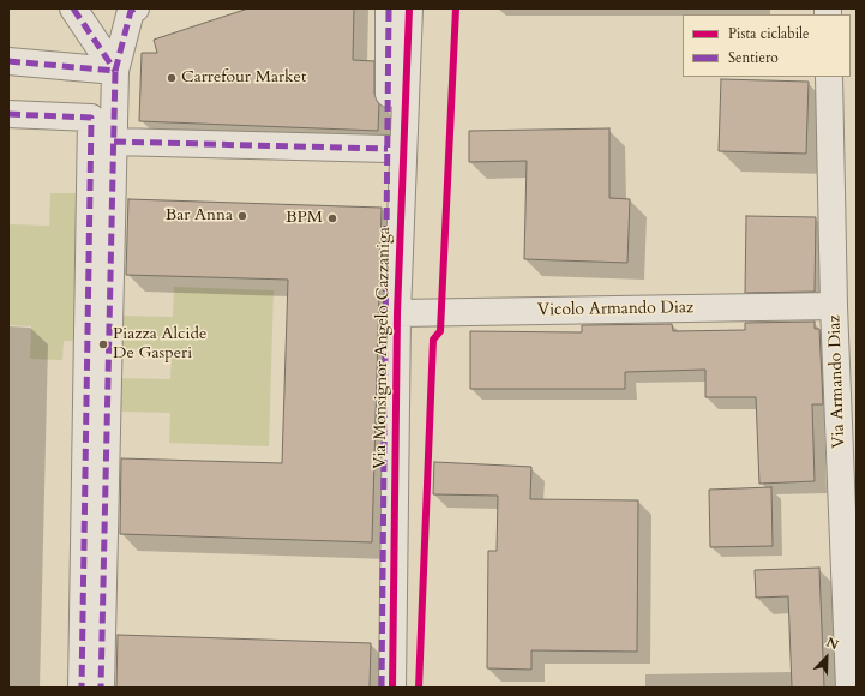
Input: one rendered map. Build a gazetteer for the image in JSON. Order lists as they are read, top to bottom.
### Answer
{
  "streets": {
    "street": ["Vicolo Armando Diaz", "Via Monsignor Angelo Cazzaniga", "Via Armando Diaz"]
  },
  "crossings": [
    ["Vicolo Armando Diaz", "Via Monsignor Angelo Cazzaniga"],
    ["Vicolo Armando Diaz", "Via Armando Diaz"]
  ],
  "places": [
    "Carrefour Market",
    "Bar Anna",
    "BPM",
    "Piazza Alcide De Gasperi"
  ],
  "legend": ["Pista ciclabile", "Sentiero"],
  "north": "top right"
}
